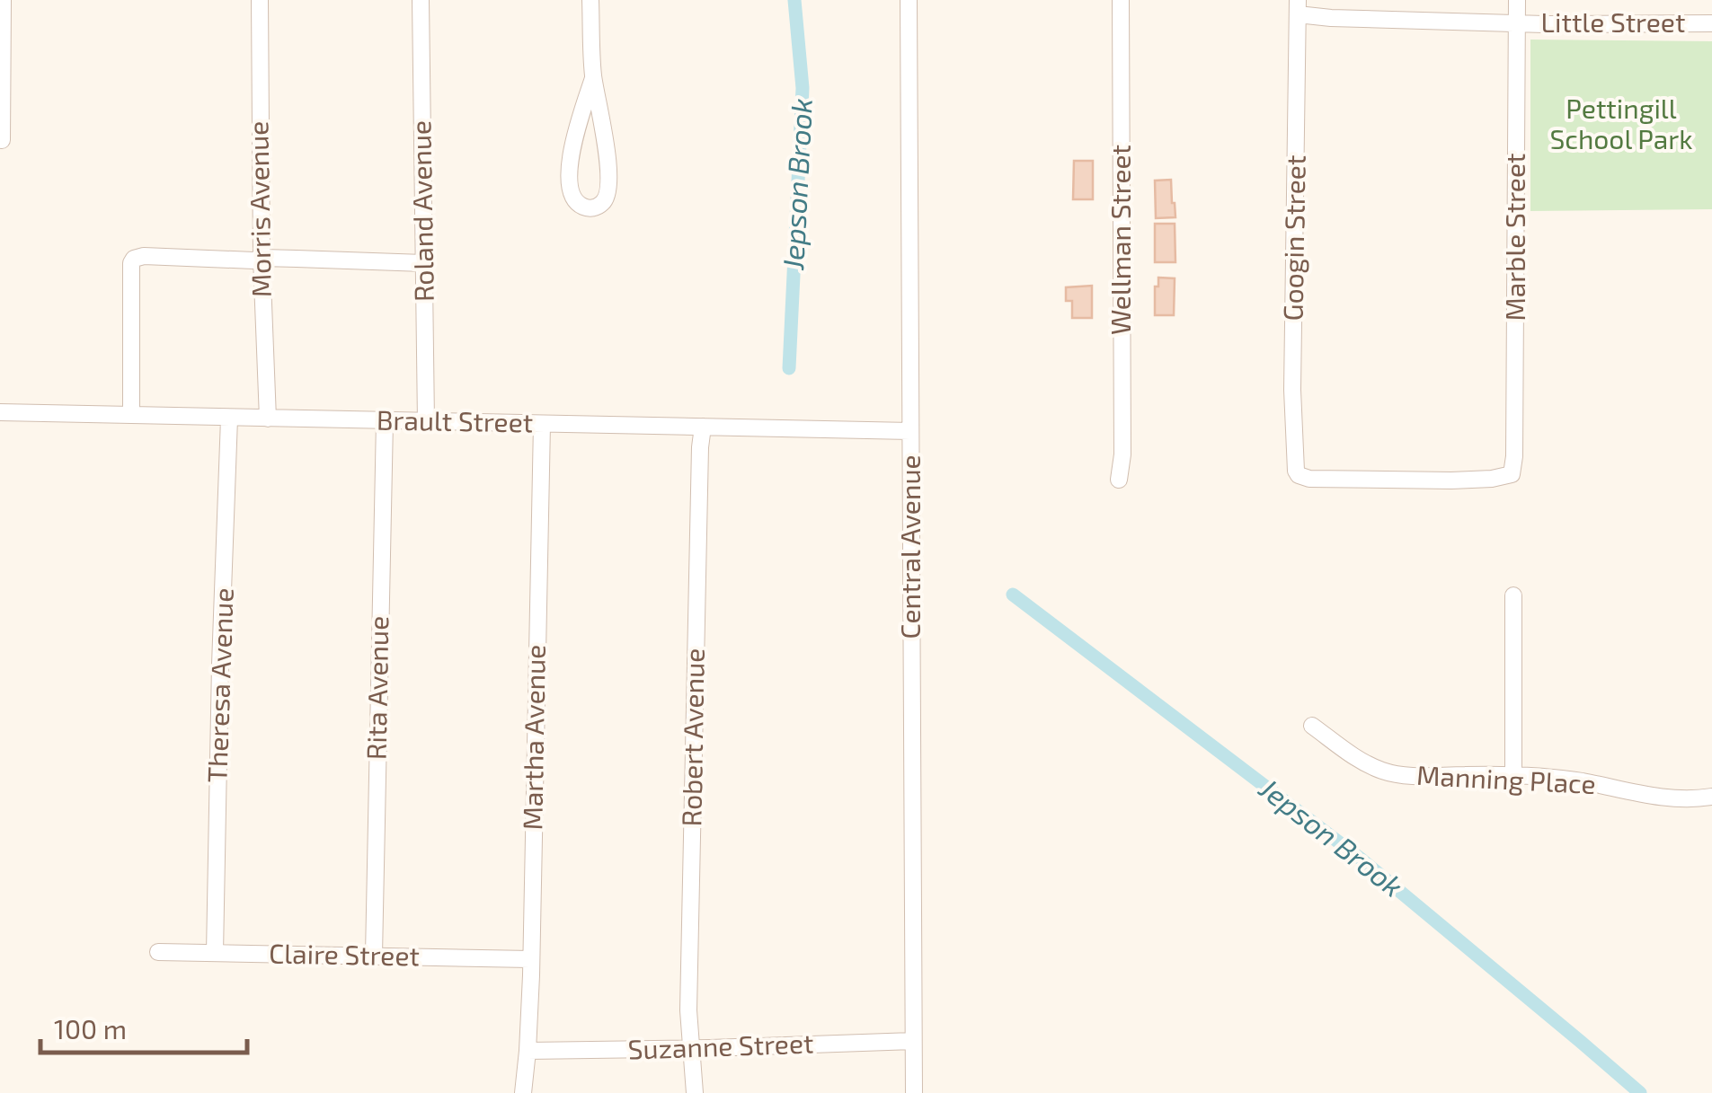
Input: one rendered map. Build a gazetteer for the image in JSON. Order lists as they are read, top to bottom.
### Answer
{
  "streets": {
    "street": [
      "Little Street",
      "Morris Avenue",
      "Roland Avenue",
      "Marble Street",
      "Googin Street",
      "Wellman Street",
      "Brault Street",
      "Central Avenue",
      "Theresa Avenue",
      "Rita Avenue",
      "Martha Avenue",
      "Robert Avenue",
      "Manning Place",
      "Claire Street",
      "Suzanne Street"
    ]
  },
  "crossings": [
    ["Little Street", "Marble Street"],
    ["Little Street", "Googin Street"],
    ["Morris Avenue", "Brault Street"],
    ["Roland Avenue", "Brault Street"],
    ["Marble Street", "Googin Street"],
    ["Brault Street", "Central Avenue"],
    ["Brault Street", "Theresa Avenue"],
    ["Brault Street", "Rita Avenue"],
    ["Brault Street", "Martha Avenue"],
    ["Brault Street", "Robert Avenue"],
    ["Central Avenue", "Suzanne Street"],
    ["Theresa Avenue", "Claire Street"],
    ["Rita Avenue", "Claire Street"],
    ["Martha Avenue", "Claire Street"],
    ["Martha Avenue", "Suzanne Street"],
    ["Robert Avenue", "Suzanne Street"]
  ],
  "water": ["Jepson Brook"],
  "parks": ["Pettingill School Park"],
  "scale_bar": "100 m"
}
